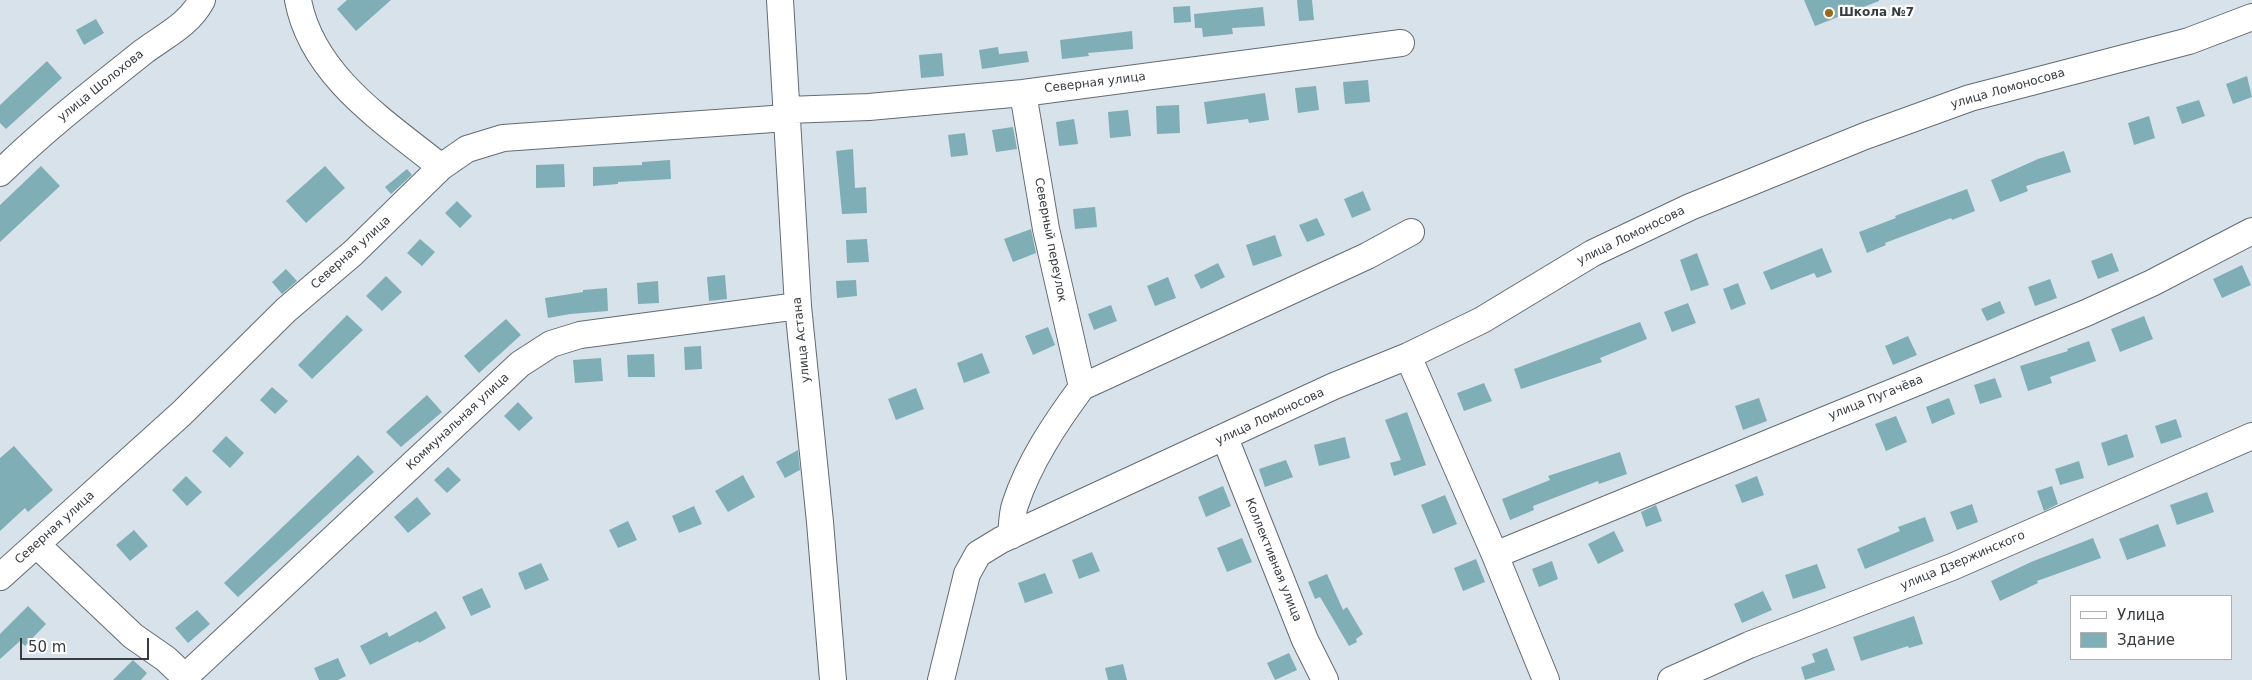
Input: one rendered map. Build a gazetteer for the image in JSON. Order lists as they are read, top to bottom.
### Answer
{
  "streets": {
    "street": [
      "Северная улица",
      "улица Шолохова",
      "улица Ломоносова",
      "Северный переулок",
      "улица Астана",
      "улица Пугачёва",
      "Коммунальная улица",
      "Коллективная улица",
      "улица Дзержинского"
    ]
  },
  "crossings": [
    ["Северная улица", "Северный переулок"],
    ["Северная улица", "улица Астана"],
    ["улица Ломоносова", "Коллективная улица"],
    ["улица Астана", "Коммунальная улица"]
  ],
  "places": ["Школа №7"],
  "legend": ["Улица", "Здание"],
  "scale_bar": "50 m"
}
